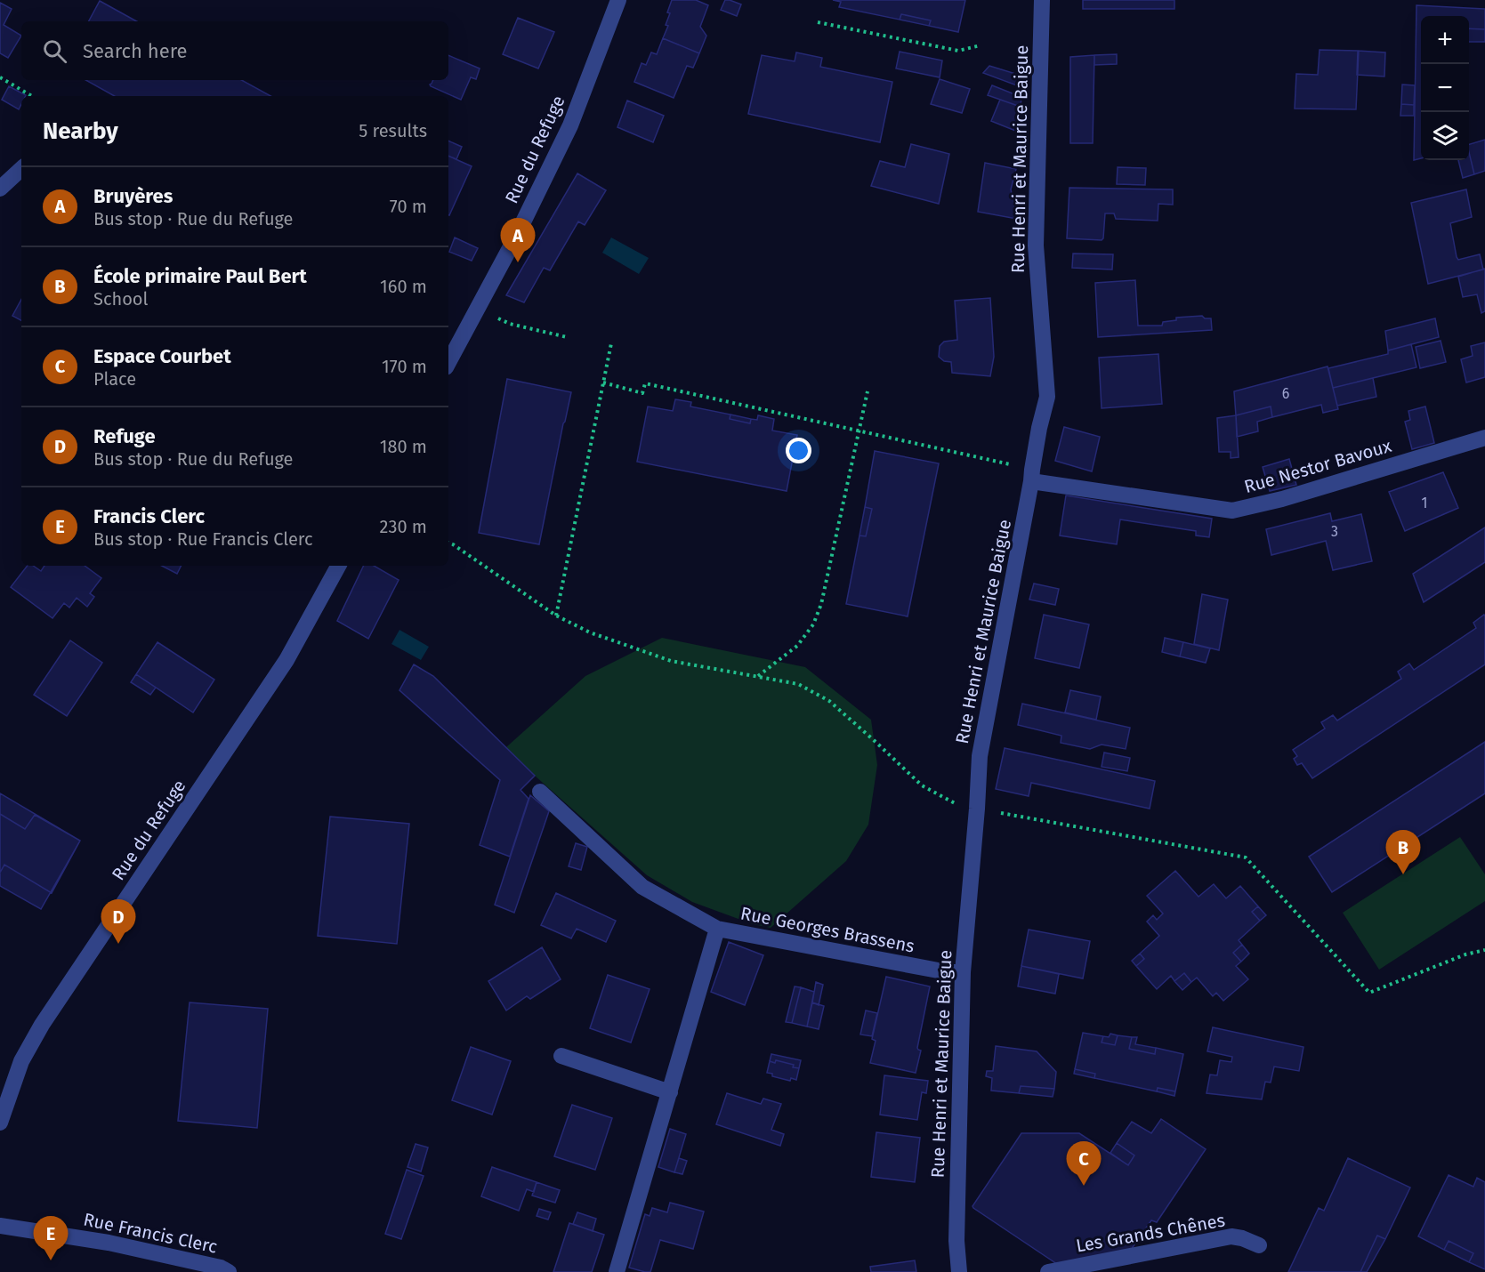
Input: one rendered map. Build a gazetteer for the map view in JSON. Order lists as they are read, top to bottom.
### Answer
{
  "streets": {
    "street": [
      "Rue du Refuge",
      "Rue Henri et Maurice Baigue",
      "Rue Nestor Bavoux",
      "Rue Georges Brassens",
      "Rue Francis Clerc",
      "Les Grands Chênes"
    ]
  },
  "crossings": [
    ["Rue Henri et Maurice Baigue", "Rue Nestor Bavoux"],
    ["Rue Henri et Maurice Baigue", "Rue Georges Brassens"]
  ],
  "house_numbers": ["6", "1", "3"],
  "page": {
    "map_buttons": ["+", "−"],
    "search": "Search here",
    "heading": ["Nearby", "5 results"],
    "list": [
      {
        "mark": "A",
        "name": "Bruyères",
        "note": "Bus stop · Rue du Refuge",
        "value": "70 m"
      },
      {
        "mark": "B",
        "name": "École primaire Paul Bert",
        "note": "School",
        "value": "160 m"
      },
      {
        "mark": "C",
        "name": "Espace Courbet",
        "note": "Place",
        "value": "170 m"
      },
      {
        "mark": "D",
        "name": "Refuge",
        "note": "Bus stop · Rue du Refuge",
        "value": "180 m"
      },
      {
        "mark": "E",
        "name": "Francis Clerc",
        "note": "Bus stop · Rue Francis Clerc",
        "value": "230 m"
      }
    ],
    "pins": [
      "A",
      "B",
      "D",
      "C",
      "E"
    ]
  }
}
